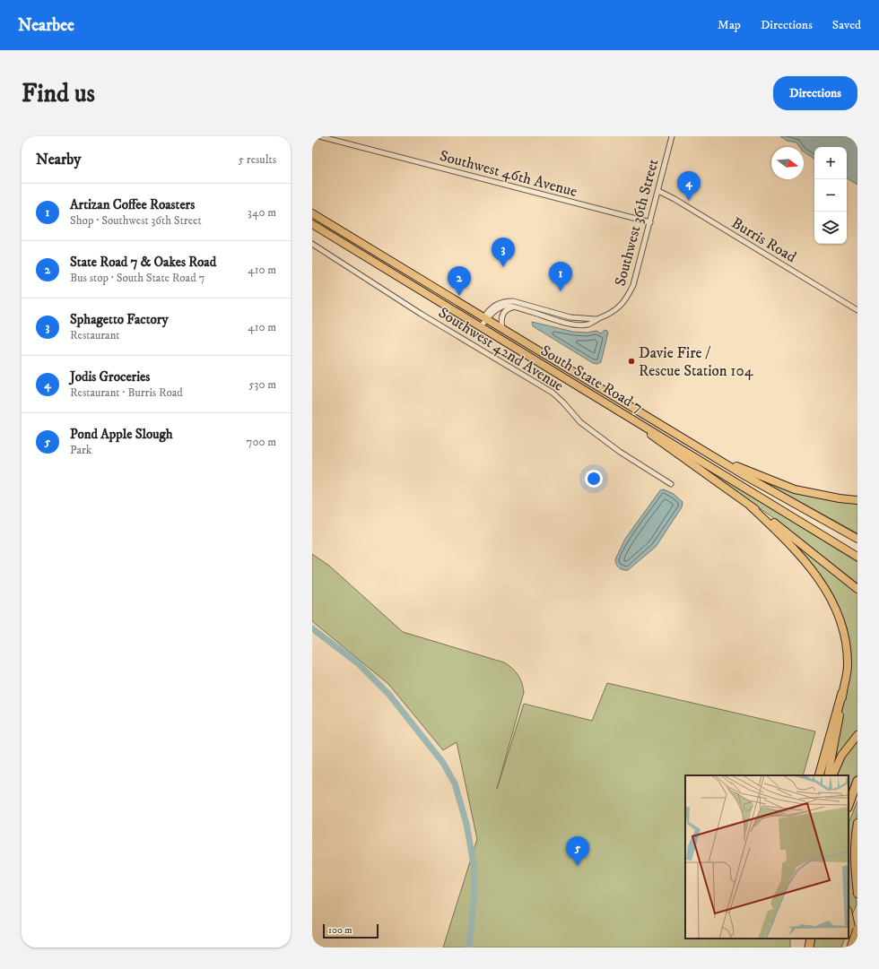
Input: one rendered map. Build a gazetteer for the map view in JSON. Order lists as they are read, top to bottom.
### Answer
{
  "streets": {
    "main road": ["South State Road 7"],
    "street": [
      "Southwest 46th Avenue",
      "Southwest 36th Street",
      "Burris Road",
      "Southwest 42nd Avenue"
    ]
  },
  "crossings": [
    ["Southwest 46th Avenue", "Southwest 36th Street"],
    ["Southwest 36th Street", "Burris Road"],
    ["Southwest 36th Street", "South State Road 7"]
  ],
  "places": ["Davie Fire / Rescue Station 104"],
  "scale_bar": "100 m",
  "north": "right",
  "page": {
    "header": "Nearbee",
    "nav": ["Map", "Directions", "Saved"],
    "buttons": "Directions",
    "title": "Find us",
    "heading": ["Nearby", "5 results"],
    "map_buttons": ["+", "−"],
    "pins": [
      "4",
      "3",
      "1",
      "2",
      "5"
    ],
    "list": [
      {
        "mark": "1",
        "name": "Artizan Coffee Roasters",
        "note": "Shop · Southwest 36th Street",
        "value": "340 m"
      },
      {
        "mark": "2",
        "name": "State Road 7 & Oakes Road",
        "note": "Bus stop · South State Road 7",
        "value": "410 m"
      },
      {
        "mark": "3",
        "name": "Sphagetto Factory",
        "note": "Restaurant",
        "value": "410 m"
      },
      {
        "mark": "4",
        "name": "Jodis Groceries",
        "note": "Restaurant · Burris Road",
        "value": "530 m"
      },
      {
        "mark": "5",
        "name": "Pond Apple Slough",
        "note": "Park",
        "value": "700 m"
      }
    ],
    "scale": "100 m"
  }
}
